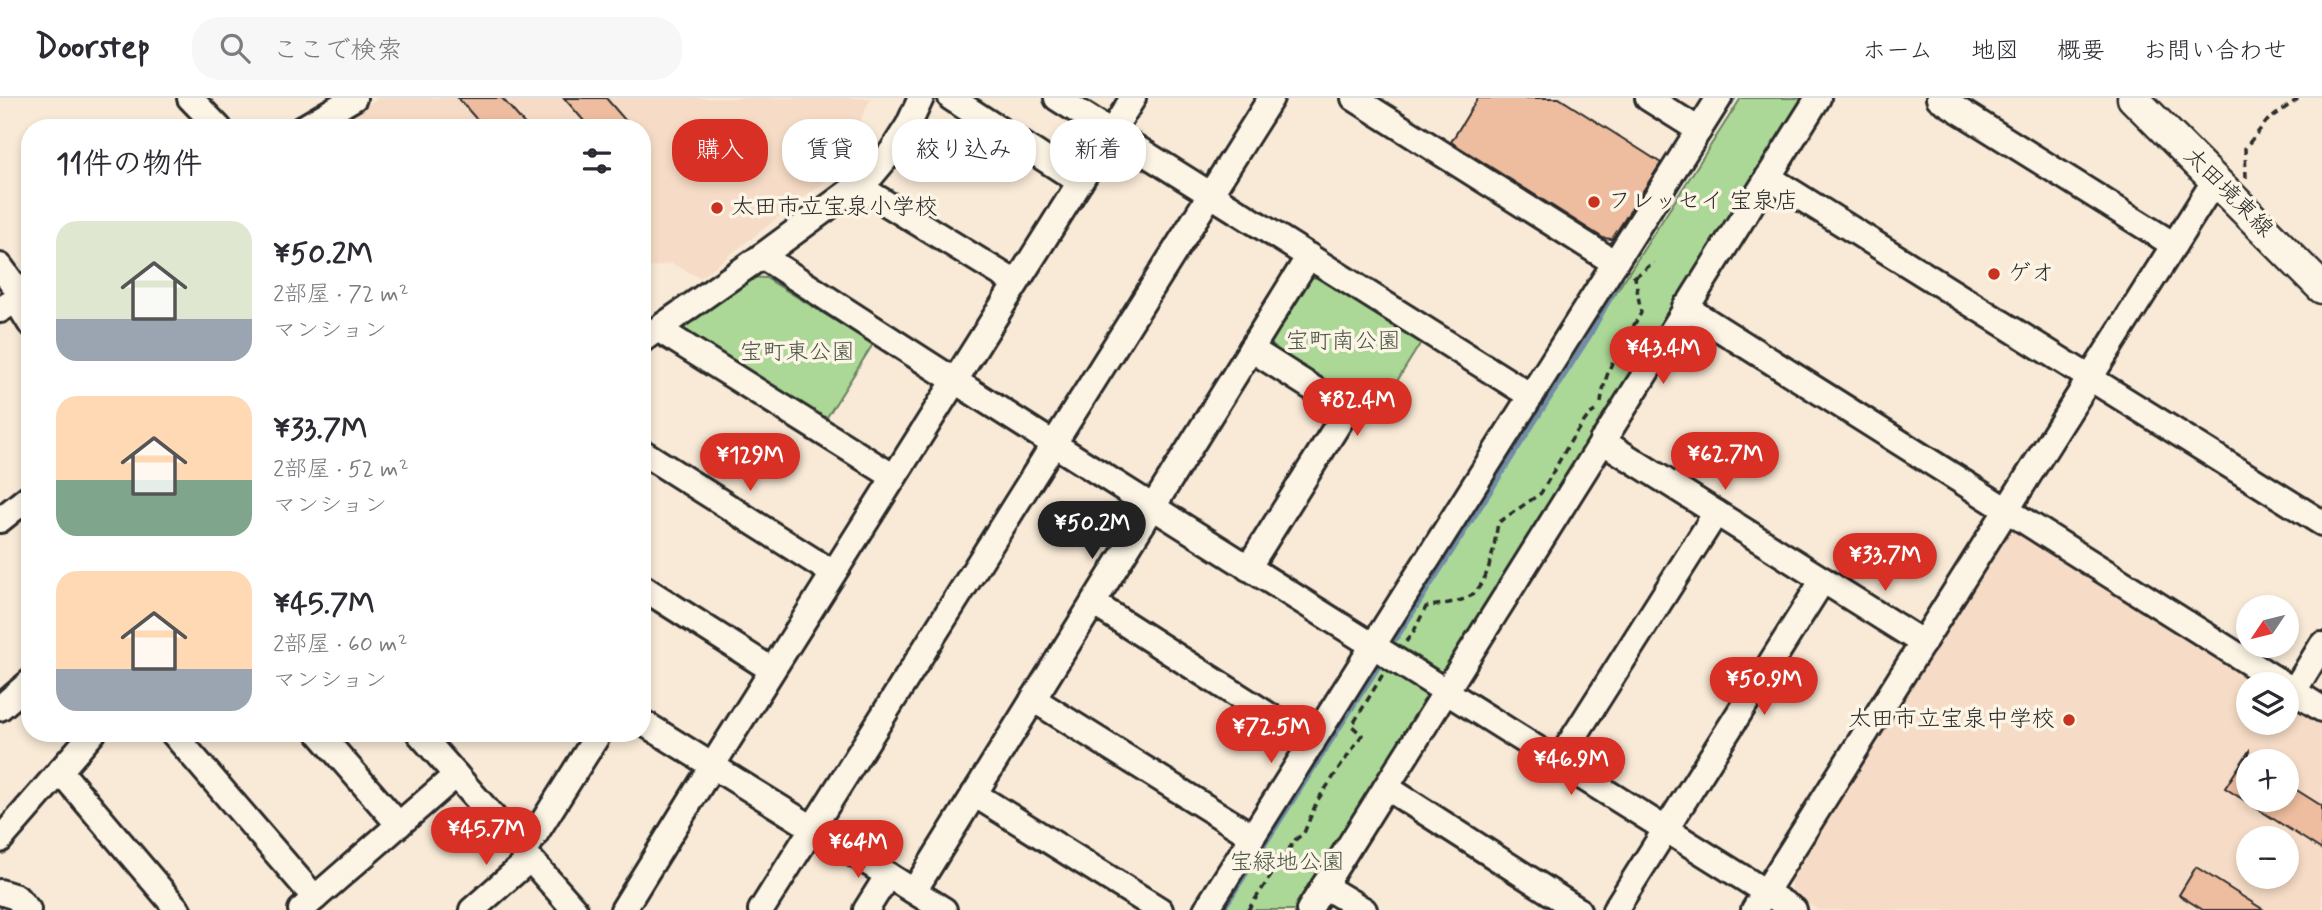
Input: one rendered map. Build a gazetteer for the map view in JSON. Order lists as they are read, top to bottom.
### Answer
{
  "streets": {
    "main road": ["太田境東線"]
  },
  "parks": ["宝町南公園", "宝町東公園", "宝緑地公園"],
  "places": [
    "フレッセイ 宝泉店",
    "太田市立宝泉小学校",
    "ゲオ",
    "太田市立宝泉中学校"
  ],
  "north": "bottom left",
  "page": {
    "header": "Doorstep",
    "search": "ここで検索",
    "nav": [
      "ホーム",
      "地図",
      "概要",
      "お問い合わせ"
    ],
    "chip": [
      "購入",
      "賃貸",
      "絞り込み",
      "新着"
    ],
    "heading": "11件の物件",
    "list": [
      {
        "name": "¥50.2M",
        "note": "2部屋 · 72 m² · マンション"
      },
      {
        "name": "¥33.7M",
        "note": "2部屋 · 52 m² · マンション"
      },
      {
        "name": "¥45.7M",
        "note": "2部屋 · 60 m² · マンション"
      }
    ],
    "price": [
      "¥43.4M",
      "¥82.4M",
      "¥62.7M",
      "¥129M",
      "¥50.2M",
      "¥33.7M",
      "¥50.9M",
      "¥72.5M",
      "¥46.9M",
      "¥45.7M",
      "¥64M"
    ],
    "map_buttons": ["+", "−"]
  }
}
